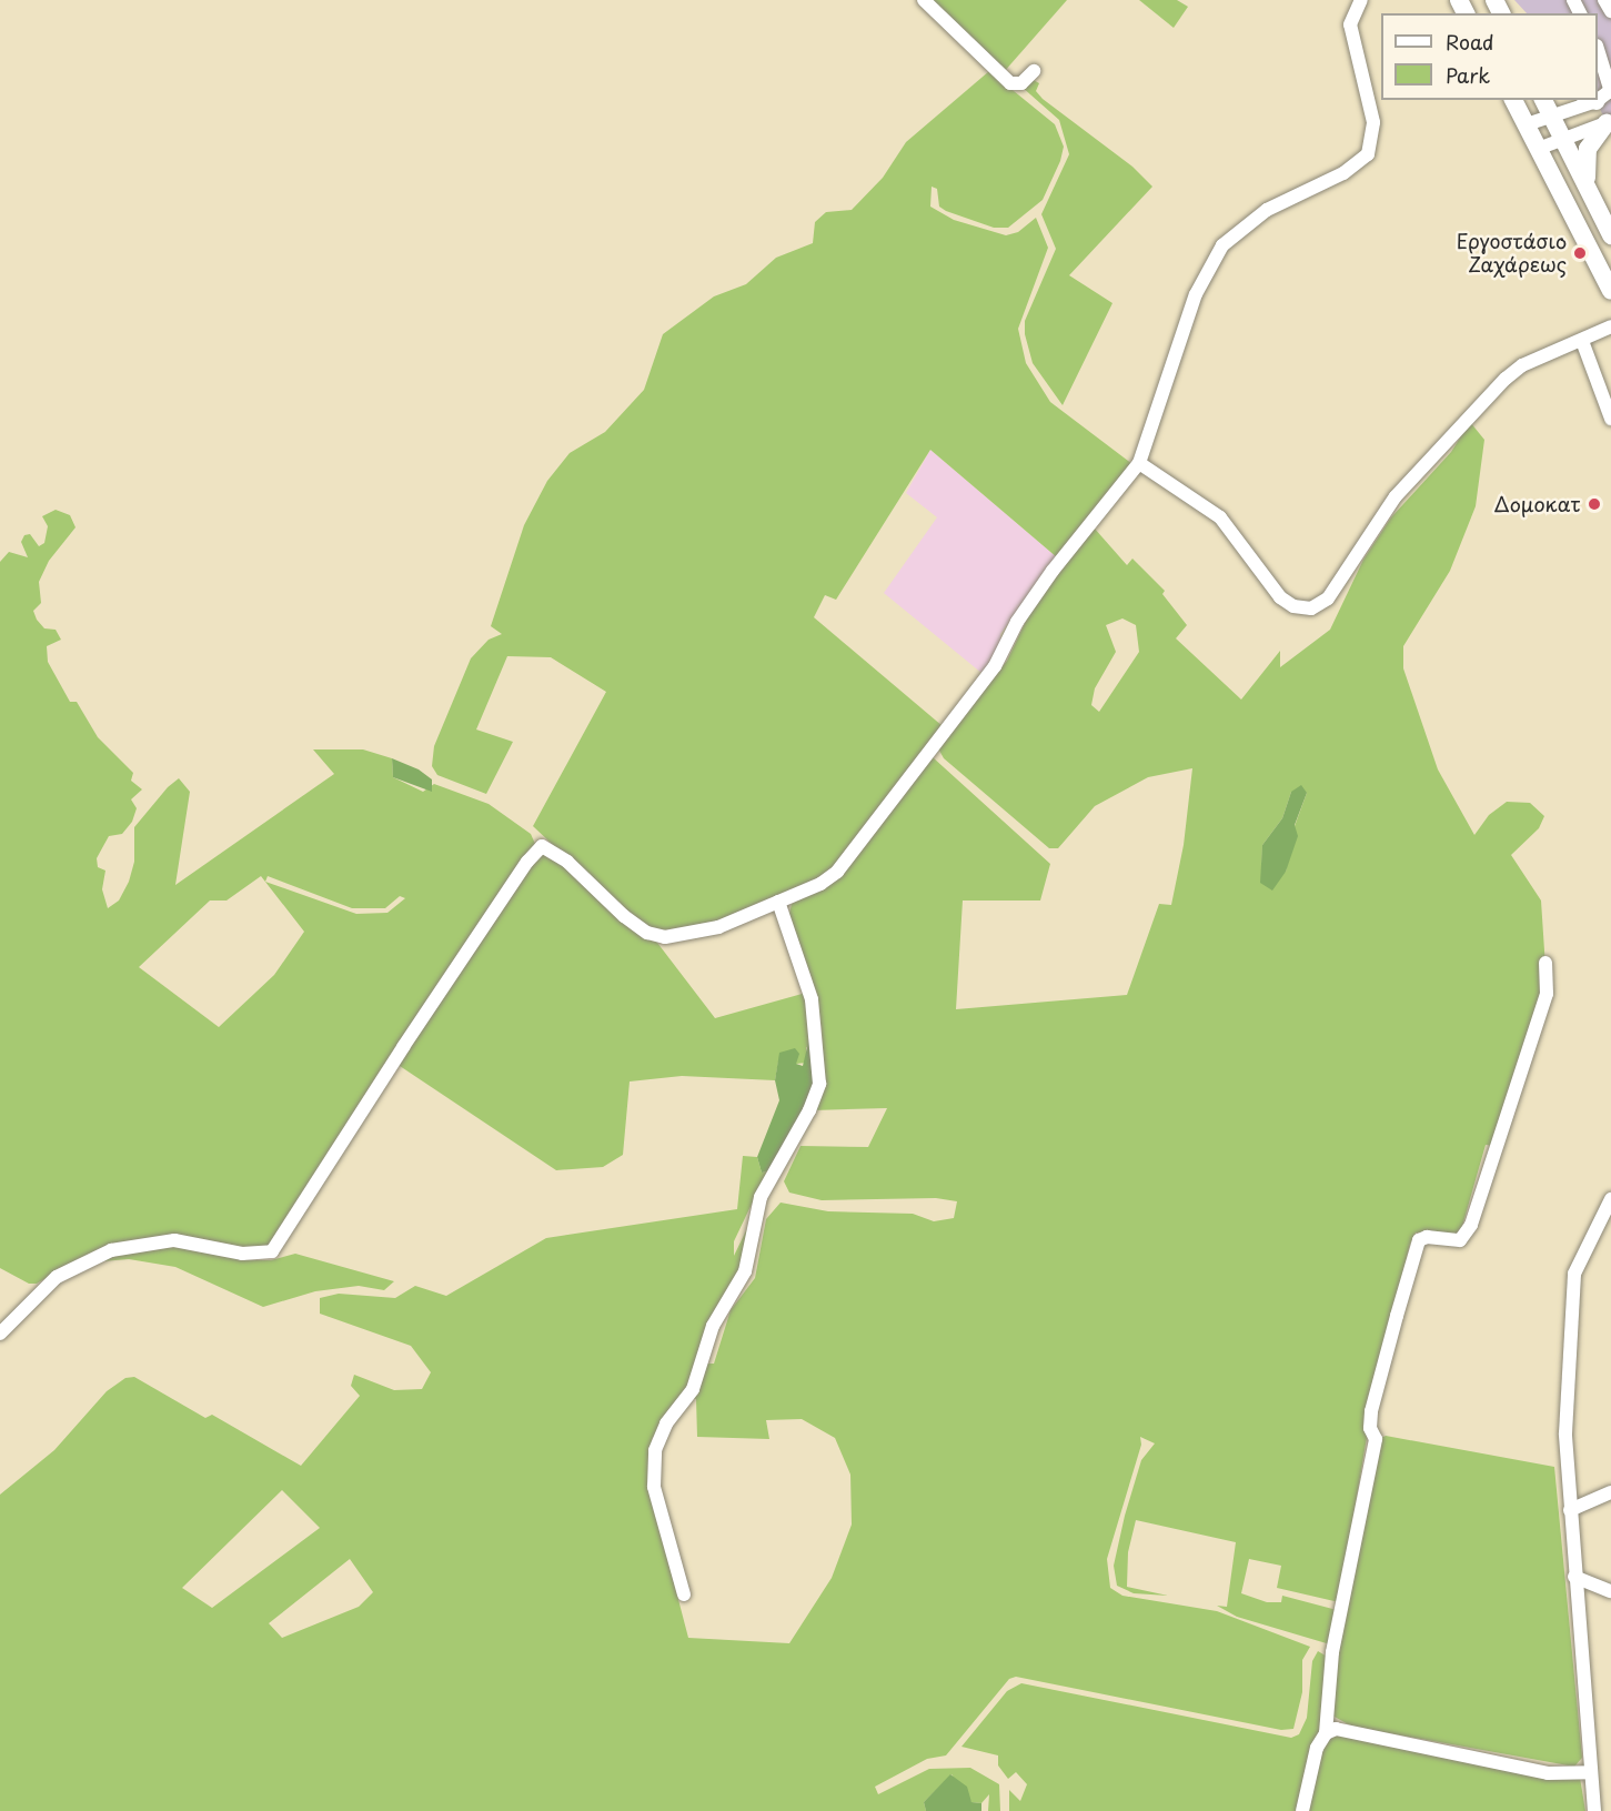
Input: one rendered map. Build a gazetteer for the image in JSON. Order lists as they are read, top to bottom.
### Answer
{
  "places": ["Εργοστάσιο Ζαχάρεως", "Δομοκατ"],
  "legend": ["Road", "Park"]
}
